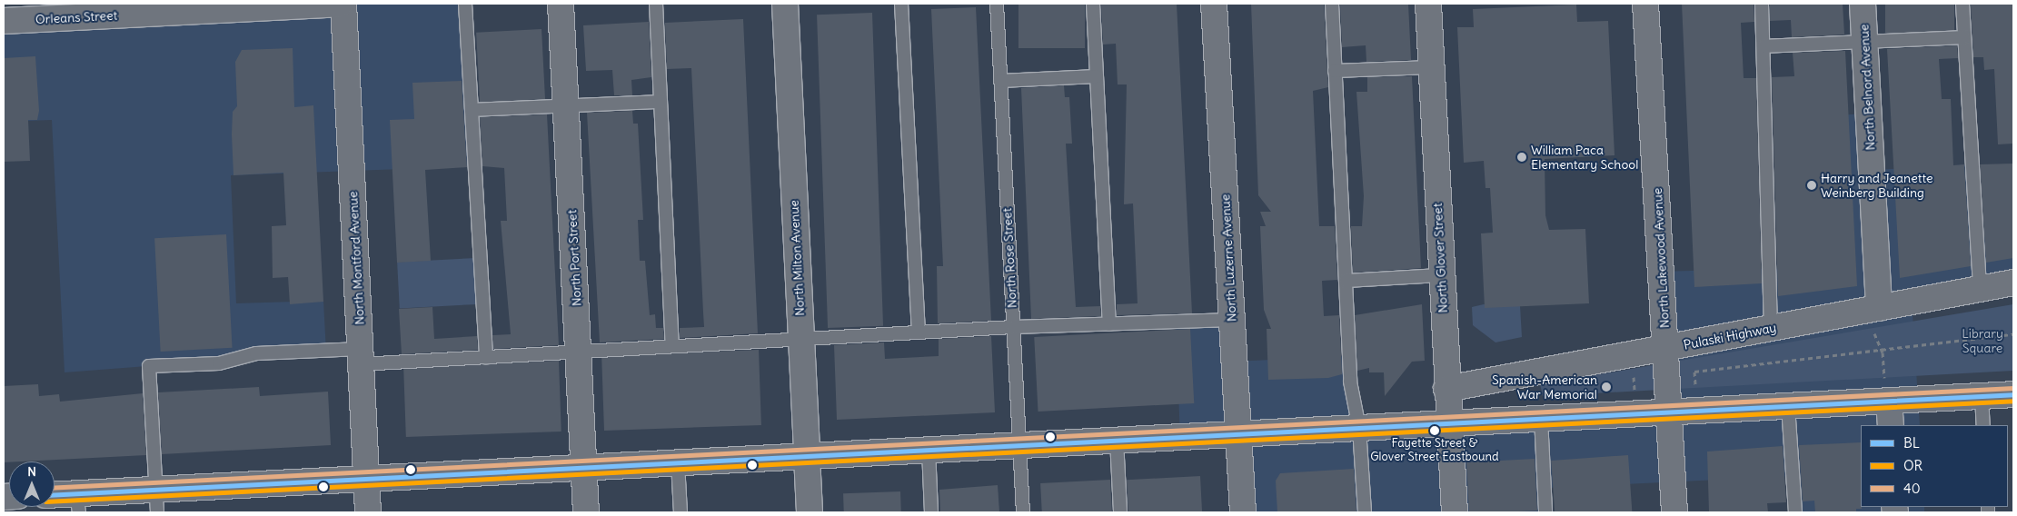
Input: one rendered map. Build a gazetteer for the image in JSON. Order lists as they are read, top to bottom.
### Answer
{
  "streets": {
    "street": [
      "Orleans Street",
      "North Belnord Avenue",
      "North Montford Avenue",
      "North Port Street",
      "North Milton Avenue",
      "North Luzerne Avenue",
      "North Glover Street",
      "North Lakewood Avenue",
      "Pulaski Highway"
    ],
    "lane": ["North Rose Street"]
  },
  "crossings": [
    ["Orleans Street", "North Montford Avenue"],
    ["North Belnord Avenue", "Pulaski Highway"],
    ["North Glover Street", "Pulaski Highway"],
    ["North Lakewood Avenue", "Pulaski Highway"]
  ],
  "parks": ["Library Square"],
  "places": [
    "William Paca Elementary School",
    "Harry and Jeanette Weinberg Building",
    "Spanish-American War Memorial",
    "Fayette Street & Glover Street Eastbound"
  ],
  "lines": ["transit line 40", "transit line BL", "transit line OR"],
  "legend": ["BL", "OR", "40"],
  "north": "top"
}
